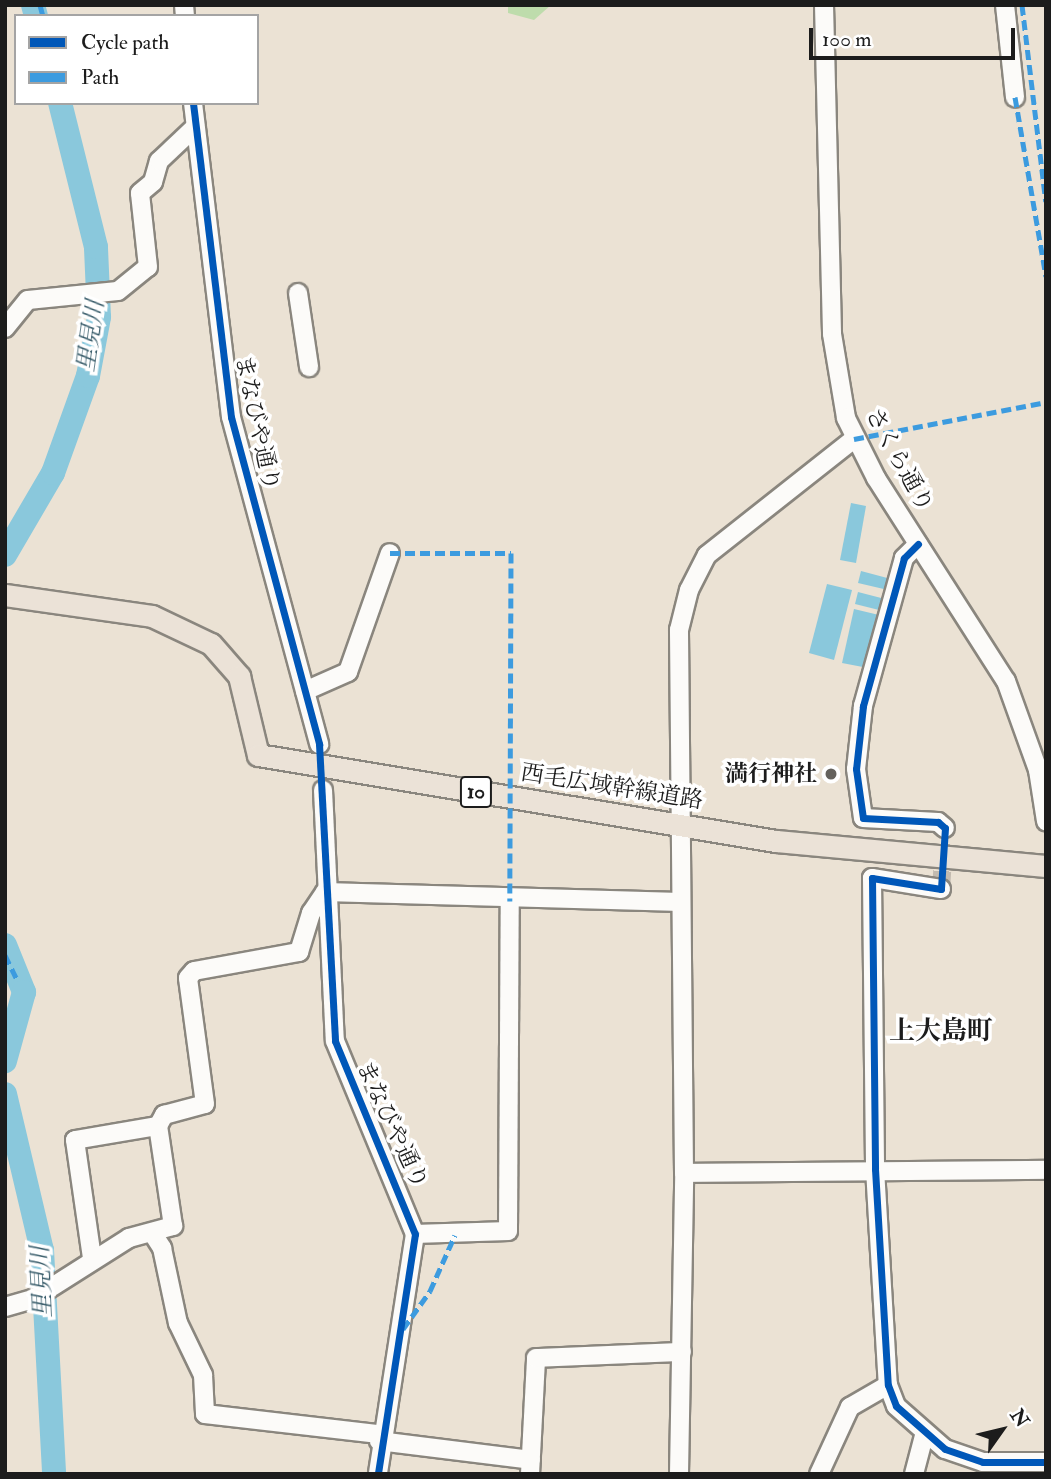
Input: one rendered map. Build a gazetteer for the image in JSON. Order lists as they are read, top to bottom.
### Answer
{
  "streets": {
    "main road": ["西毛広域幹線道路", "10"],
    "street": ["まなびや通り", "さくら通り"]
  },
  "districts": ["上大島町"],
  "water": ["里見川"],
  "places": ["満行神社"],
  "legend": ["Cycle path", "Path"],
  "scale_bar": "100 m",
  "north": "top right"
}
